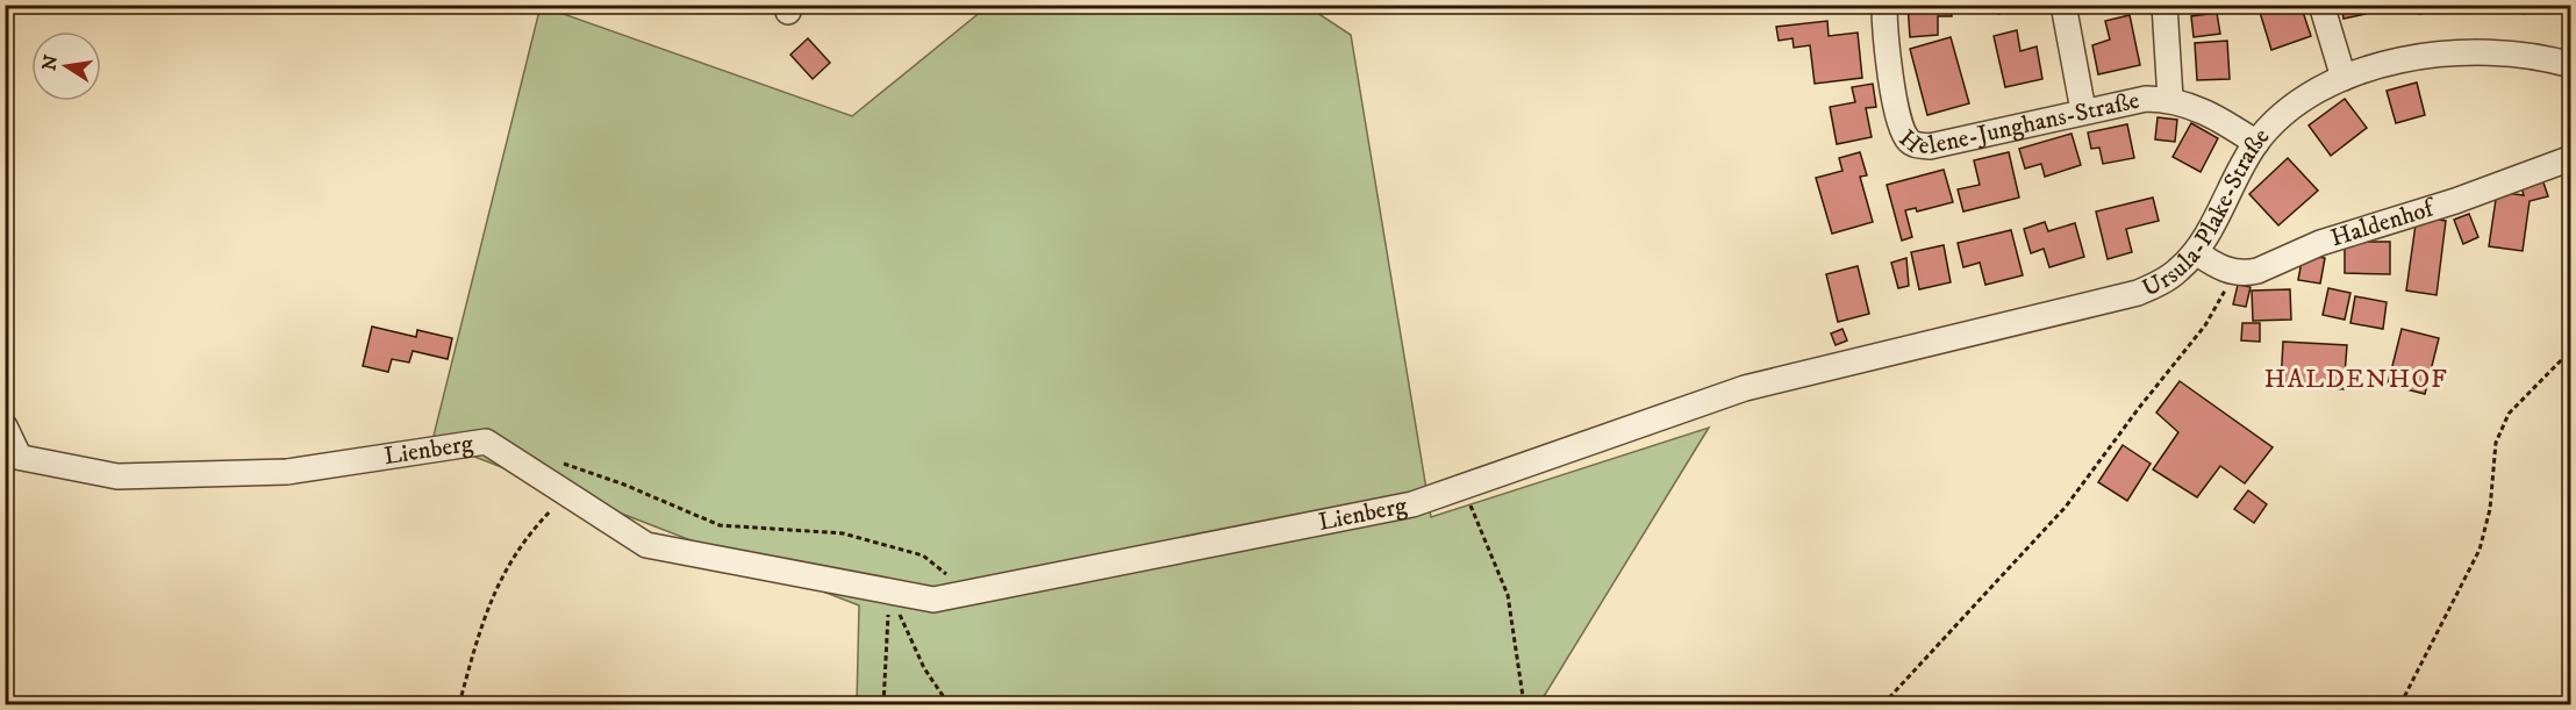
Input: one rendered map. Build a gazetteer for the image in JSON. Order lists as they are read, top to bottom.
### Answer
{
  "streets": {
    "street": [
      "Helene-Junghans-Straße",
      "Ursula-Plake-Straße",
      "Haldenhof",
      "Lienberg"
    ]
  },
  "crossings": [
    ["Helene-Junghans-Straße", "Ursula-Plake-Straße"],
    ["Ursula-Plake-Straße", "Lienberg"]
  ],
  "districts": ["HALDENHOF"],
  "north": "left"
}
